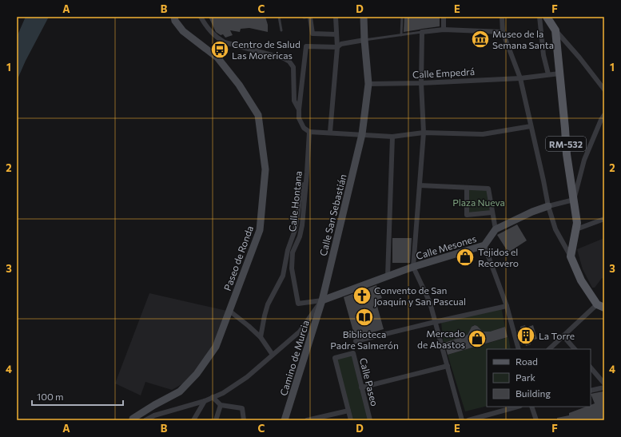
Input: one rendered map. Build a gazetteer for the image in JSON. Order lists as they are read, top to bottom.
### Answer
{
  "streets": {
    "main road": [
      "RM-532",
      "Calle San Sebastián",
      "Calle Mesones",
      "Paseo de Ronda",
      "Camino de Murcia"
    ],
    "street": ["Calle Empedrá", "Calle Hontana", "Calle Paseo"]
  },
  "crossings": [
    ["Calle Empedrá", "RM-532"],
    ["Calle Empedrá", "Calle San Sebastián"],
    ["Calle Hontana", "Calle San Sebastián"],
    ["Calle Hontana", "Calle Mesones"],
    ["Calle Hontana", "Camino de Murcia"],
    ["Calle San Sebastián", "Calle Mesones"],
    ["Calle San Sebastián", "Camino de Murcia"],
    ["Calle Mesones", "Camino de Murcia"]
  ],
  "parks": ["Plaza Nueva"],
  "places": {
    "museum": ["Museo de la Semana Santa"],
    "bus stop": ["Centro de Salud Las Morericas"],
    "shop": ["Tejidos el Recovero", "Mercado de Abastos"],
    "church": ["Convento de San Joaquín y San Pascual"],
    "library": ["Biblioteca Padre Salmerón"],
    "building": ["La Torre"]
  },
  "legend": ["Road", "Park", "Building"],
  "scale_bar": "100 m",
  "grid": {
    "columns": [
      "A",
      "B",
      "C",
      "D",
      "E",
      "F"
    ],
    "rows": [
      "1",
      "2",
      "3",
      "4"
    ]
  }
}
